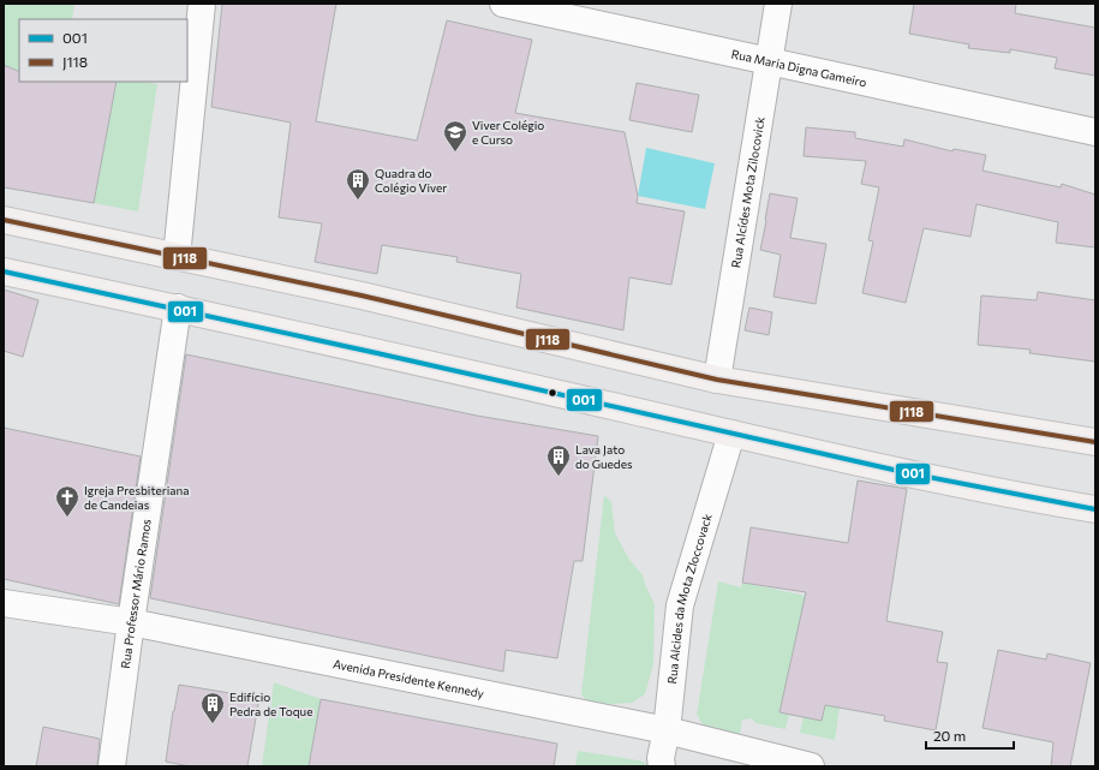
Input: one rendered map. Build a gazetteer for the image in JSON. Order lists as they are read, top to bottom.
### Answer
{
  "streets": {
    "street": [
      "Rua Maria Digna Gameiro",
      "Rua Alcídes Mota Zilocovick",
      "Rua Professor Mário Ramos",
      "Rua Alcides da Mota Zloccovack",
      "Avenida Presidente Kennedy"
    ]
  },
  "crossings": [
    ["Rua Maria Digna Gameiro", "Rua Alcídes Mota Zilocovick"],
    ["Rua Professor Mário Ramos", "Avenida Presidente Kennedy"],
    ["Rua Alcides da Mota Zloccovack", "Avenida Presidente Kennedy"]
  ],
  "places": {
    "school or university": ["Viver Colégio e Curso"],
    "building": ["Quadra do Colégio Viver", "Lava Jato do Guedes", "Edifício Pedra de Toque"],
    "church": ["Igreja Presbiteriana de Candeias"]
  },
  "lines": ["transit line J118", "transit line 001"],
  "legend": ["001", "J118"],
  "scale_bar": "20 m"
}
